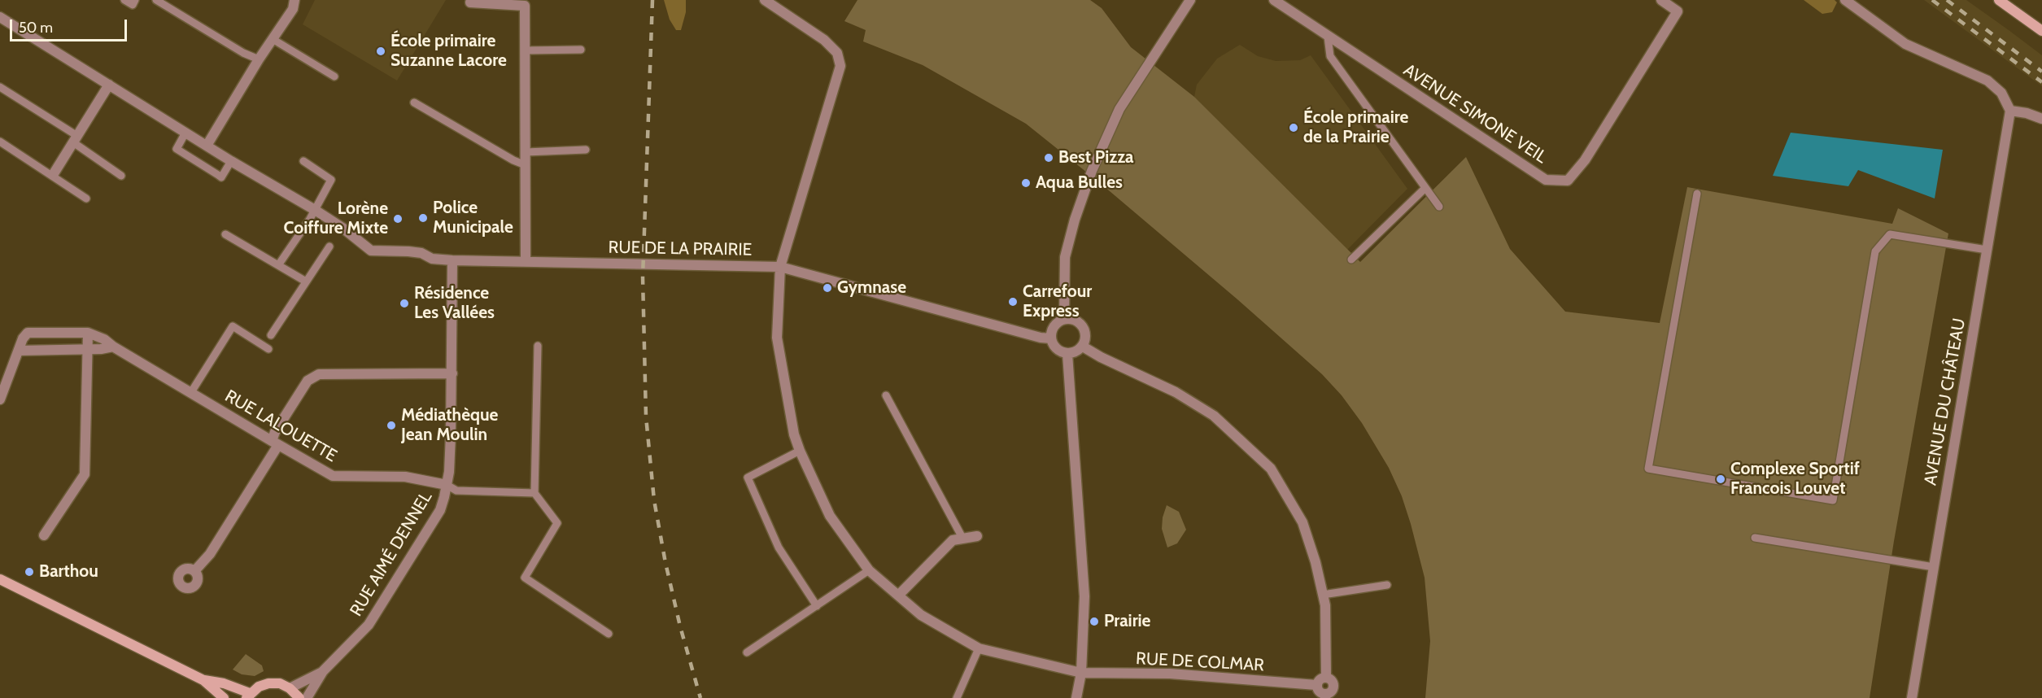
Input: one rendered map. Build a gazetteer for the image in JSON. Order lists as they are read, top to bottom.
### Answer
{
  "streets": {
    "street": [
      "AVENUE SIMONE VEIL",
      "RUE DE LA PRAIRIE",
      "AVENUE DU CHÂTEAU",
      "RUE LALOUETTE",
      "RUE AIMÉ DENNEL",
      "RUE DE COLMAR"
    ]
  },
  "crossings": [
    ["RUE DE LA PRAIRIE", "RUE AIMÉ DENNEL"],
    ["RUE DE LA PRAIRIE", "RUE DE COLMAR"],
    ["RUE LALOUETTE", "RUE AIMÉ DENNEL"]
  ],
  "places": [
    "École primaire Suzanne Lacore",
    "École primaire de la Prairie",
    "Best Pizza",
    "Aqua Bulles",
    "Police Municipale",
    "Lorène Coiffure Mixte",
    "Gymnase",
    "Carrefour Express",
    "Résidence Les Vallées",
    "Médiathèque Jean Moulin",
    "Complexe Sportif Francois Louvet",
    "Barthou",
    "Prairie"
  ],
  "scale_bar": "50 m"
}
